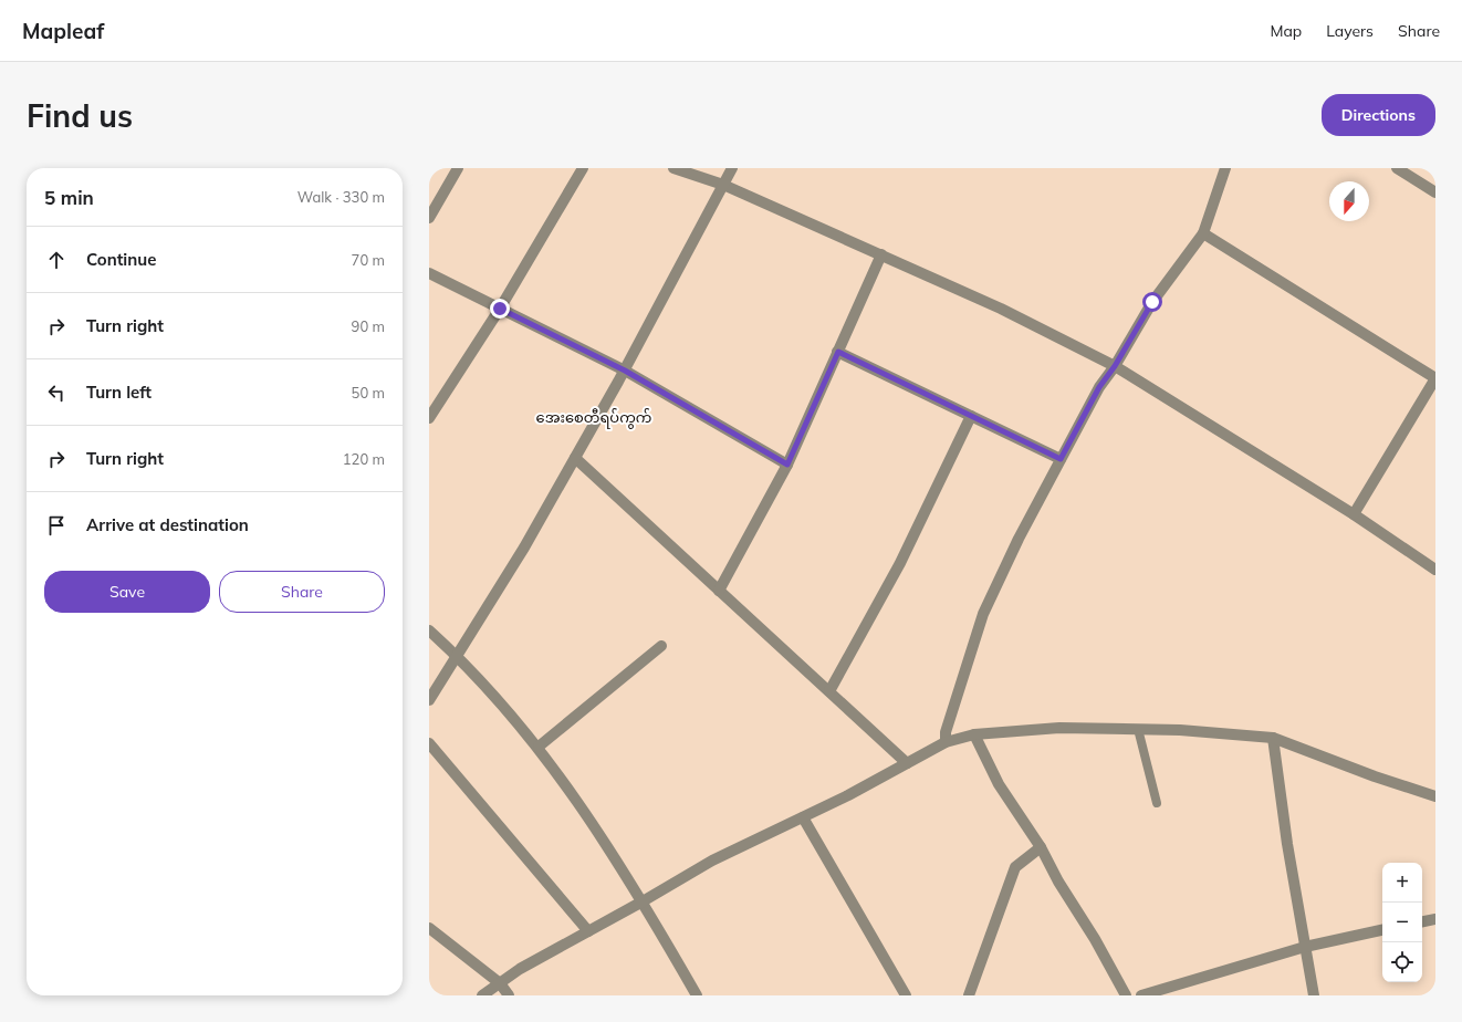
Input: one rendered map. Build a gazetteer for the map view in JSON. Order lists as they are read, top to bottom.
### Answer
{
  "districts": ["အေးစေတီရပ်ကွက်"],
  "north": "bottom",
  "page": {
    "header": "Mapleaf",
    "nav": ["Map", "Layers", "Share"],
    "buttons": [
      "Directions",
      ["Save", "Share"]
    ],
    "title": "Find us",
    "heading": ["5 min", "Walk · 330 m"],
    "list": [
      ["Continue", "70 m"],
      ["Turn right", "90 m"],
      ["Turn left", "50 m"],
      ["Turn right", "120 m"],
      "Arrive at destination"
    ],
    "map_buttons": ["+", "−"]
  }
}
